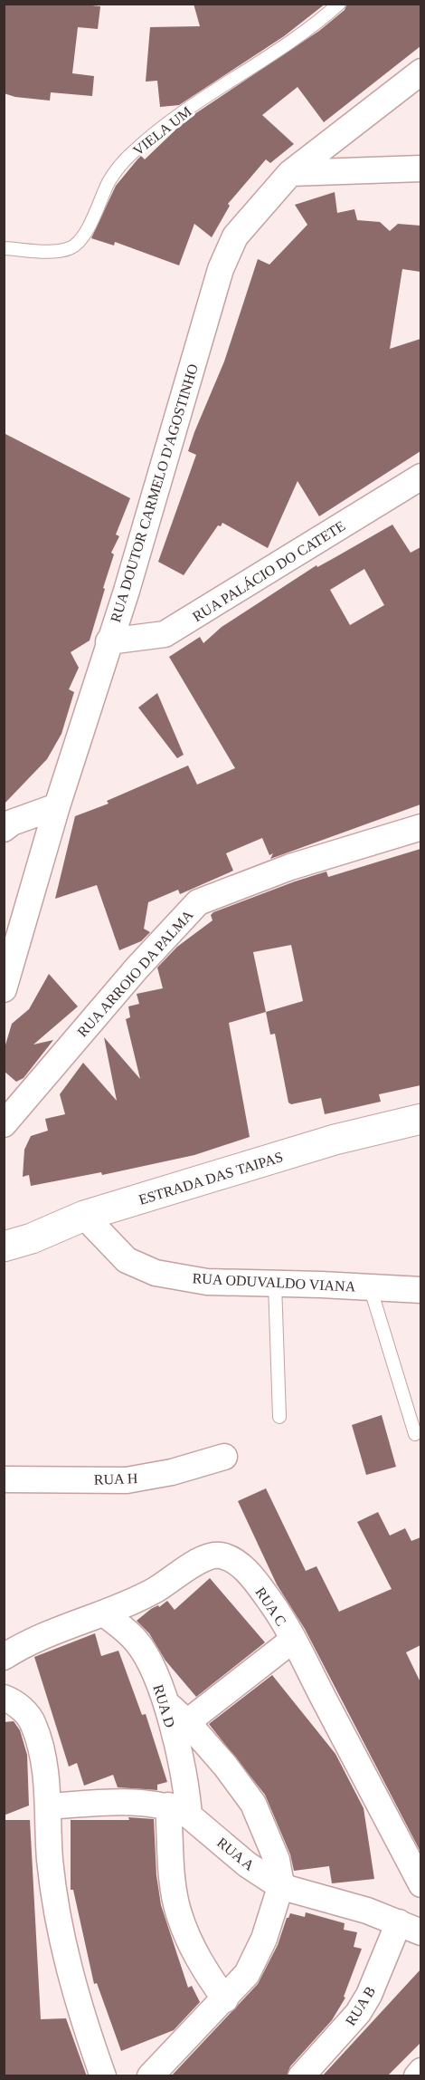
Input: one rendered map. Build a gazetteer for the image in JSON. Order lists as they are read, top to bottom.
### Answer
{
  "streets": {
    "main road": ["ESTRADA DAS TAIPAS"],
    "street": [
      "RUA DOUTOR CARMELO D'AGOSTINHO",
      "RUA PALÁCIO DO CATETE",
      "RUA ARROIO DA PALMA",
      "RUA ODUVALDO VIANA",
      "RUA H",
      "RUA C",
      "RUA D",
      "RUA A",
      "RUA B"
    ],
    "lane": ["VIELA UM"]
  },
  "crossings": [
    ["RUA DOUTOR CARMELO D'AGOSTINHO", "RUA PALÁCIO DO CATETE"],
    ["ESTRADA DAS TAIPAS", "RUA ODUVALDO VIANA"],
    ["RUA C", "RUA D"],
    ["RUA D", "RUA A"],
    ["RUA A", "RUA B"]
  ]
}
